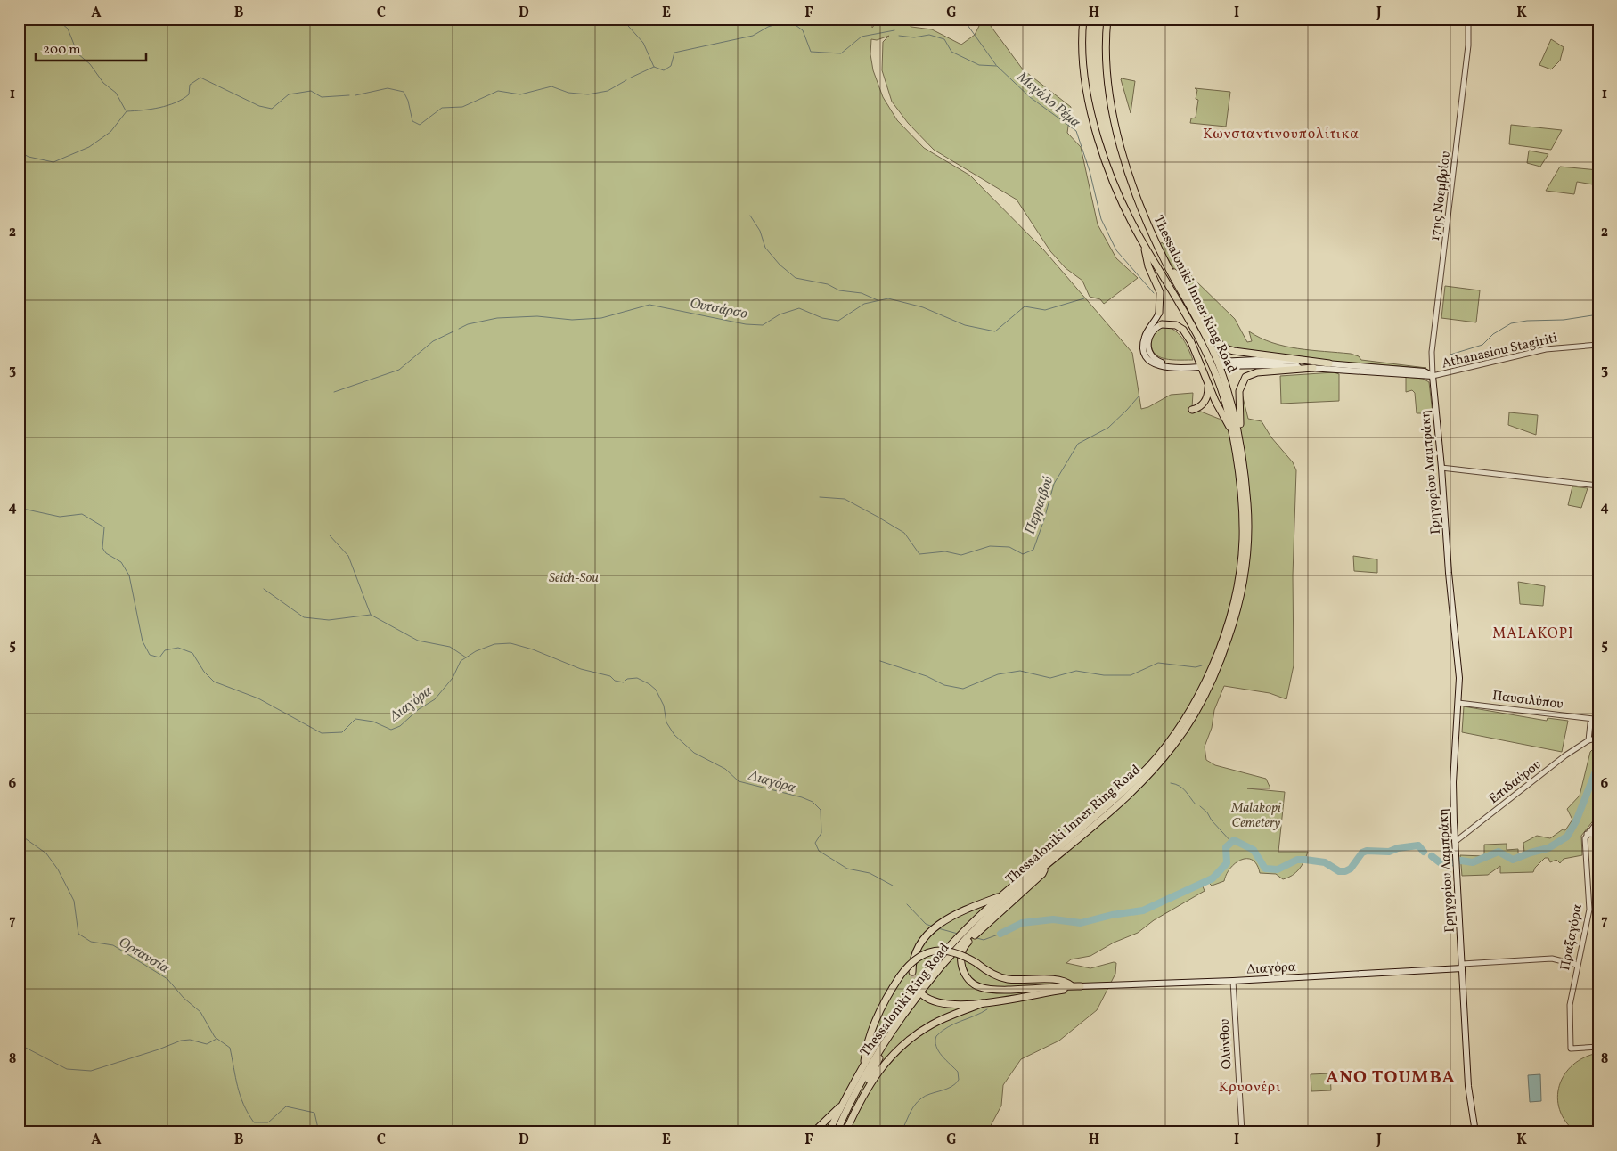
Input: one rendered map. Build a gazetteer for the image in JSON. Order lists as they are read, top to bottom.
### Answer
{
  "streets": {
    "highway": ["Thessaloniki Inner Ring Road", "Thessaloniki Ring Road"],
    "main road": ["Γρηγορίου Λαμπράκη", "Διαγόρα"],
    "street": [
      "17ης Νοεμβρίου",
      "Athanasiou Stagiriti",
      "Παυσιλύπου",
      "Επιδαύρου",
      "Πραξαγόρα",
      "Ολύνθου"
    ]
  },
  "crossings": [
    ["17ης Νοεμβρίου", "Athanasiou Stagiriti"],
    ["17ης Νοεμβρίου", "Γρηγορίου Λαμπράκη"],
    ["Thessaloniki Inner Ring Road", "Thessaloniki Ring Road"],
    ["Athanasiou Stagiriti", "Γρηγορίου Λαμπράκη"],
    ["Γρηγορίου Λαμπράκη", "Παυσιλύπου"],
    ["Γρηγορίου Λαμπράκη", "Επιδαύρου"],
    ["Γρηγορίου Λαμπράκη", "Διαγόρα"],
    ["Πραξαγόρα", "Διαγόρα"],
    ["Διαγόρα", "Ολύνθου"]
  ],
  "districts": [
    "Κωνσταντινουπολίτικα",
    "MALAKOPI",
    "ANO TOUMBA",
    "Κρυονέρι"
  ],
  "water": [
    "Μεγάλο Ρέμα",
    "Ουτσάρσο",
    "Περραιβού",
    "Διαγόρα",
    "Ορτανσία"
  ],
  "parks": ["Seich-Sou", "Malakopi Cemetery"],
  "scale_bar": "200 m",
  "grid": {
    "columns": [
      "A",
      "B",
      "C",
      "D",
      "E",
      "F",
      "G",
      "H",
      "I",
      "J",
      "K"
    ],
    "rows": [
      "1",
      "2",
      "3",
      "4",
      "5",
      "6",
      "7",
      "8"
    ]
  }
}
